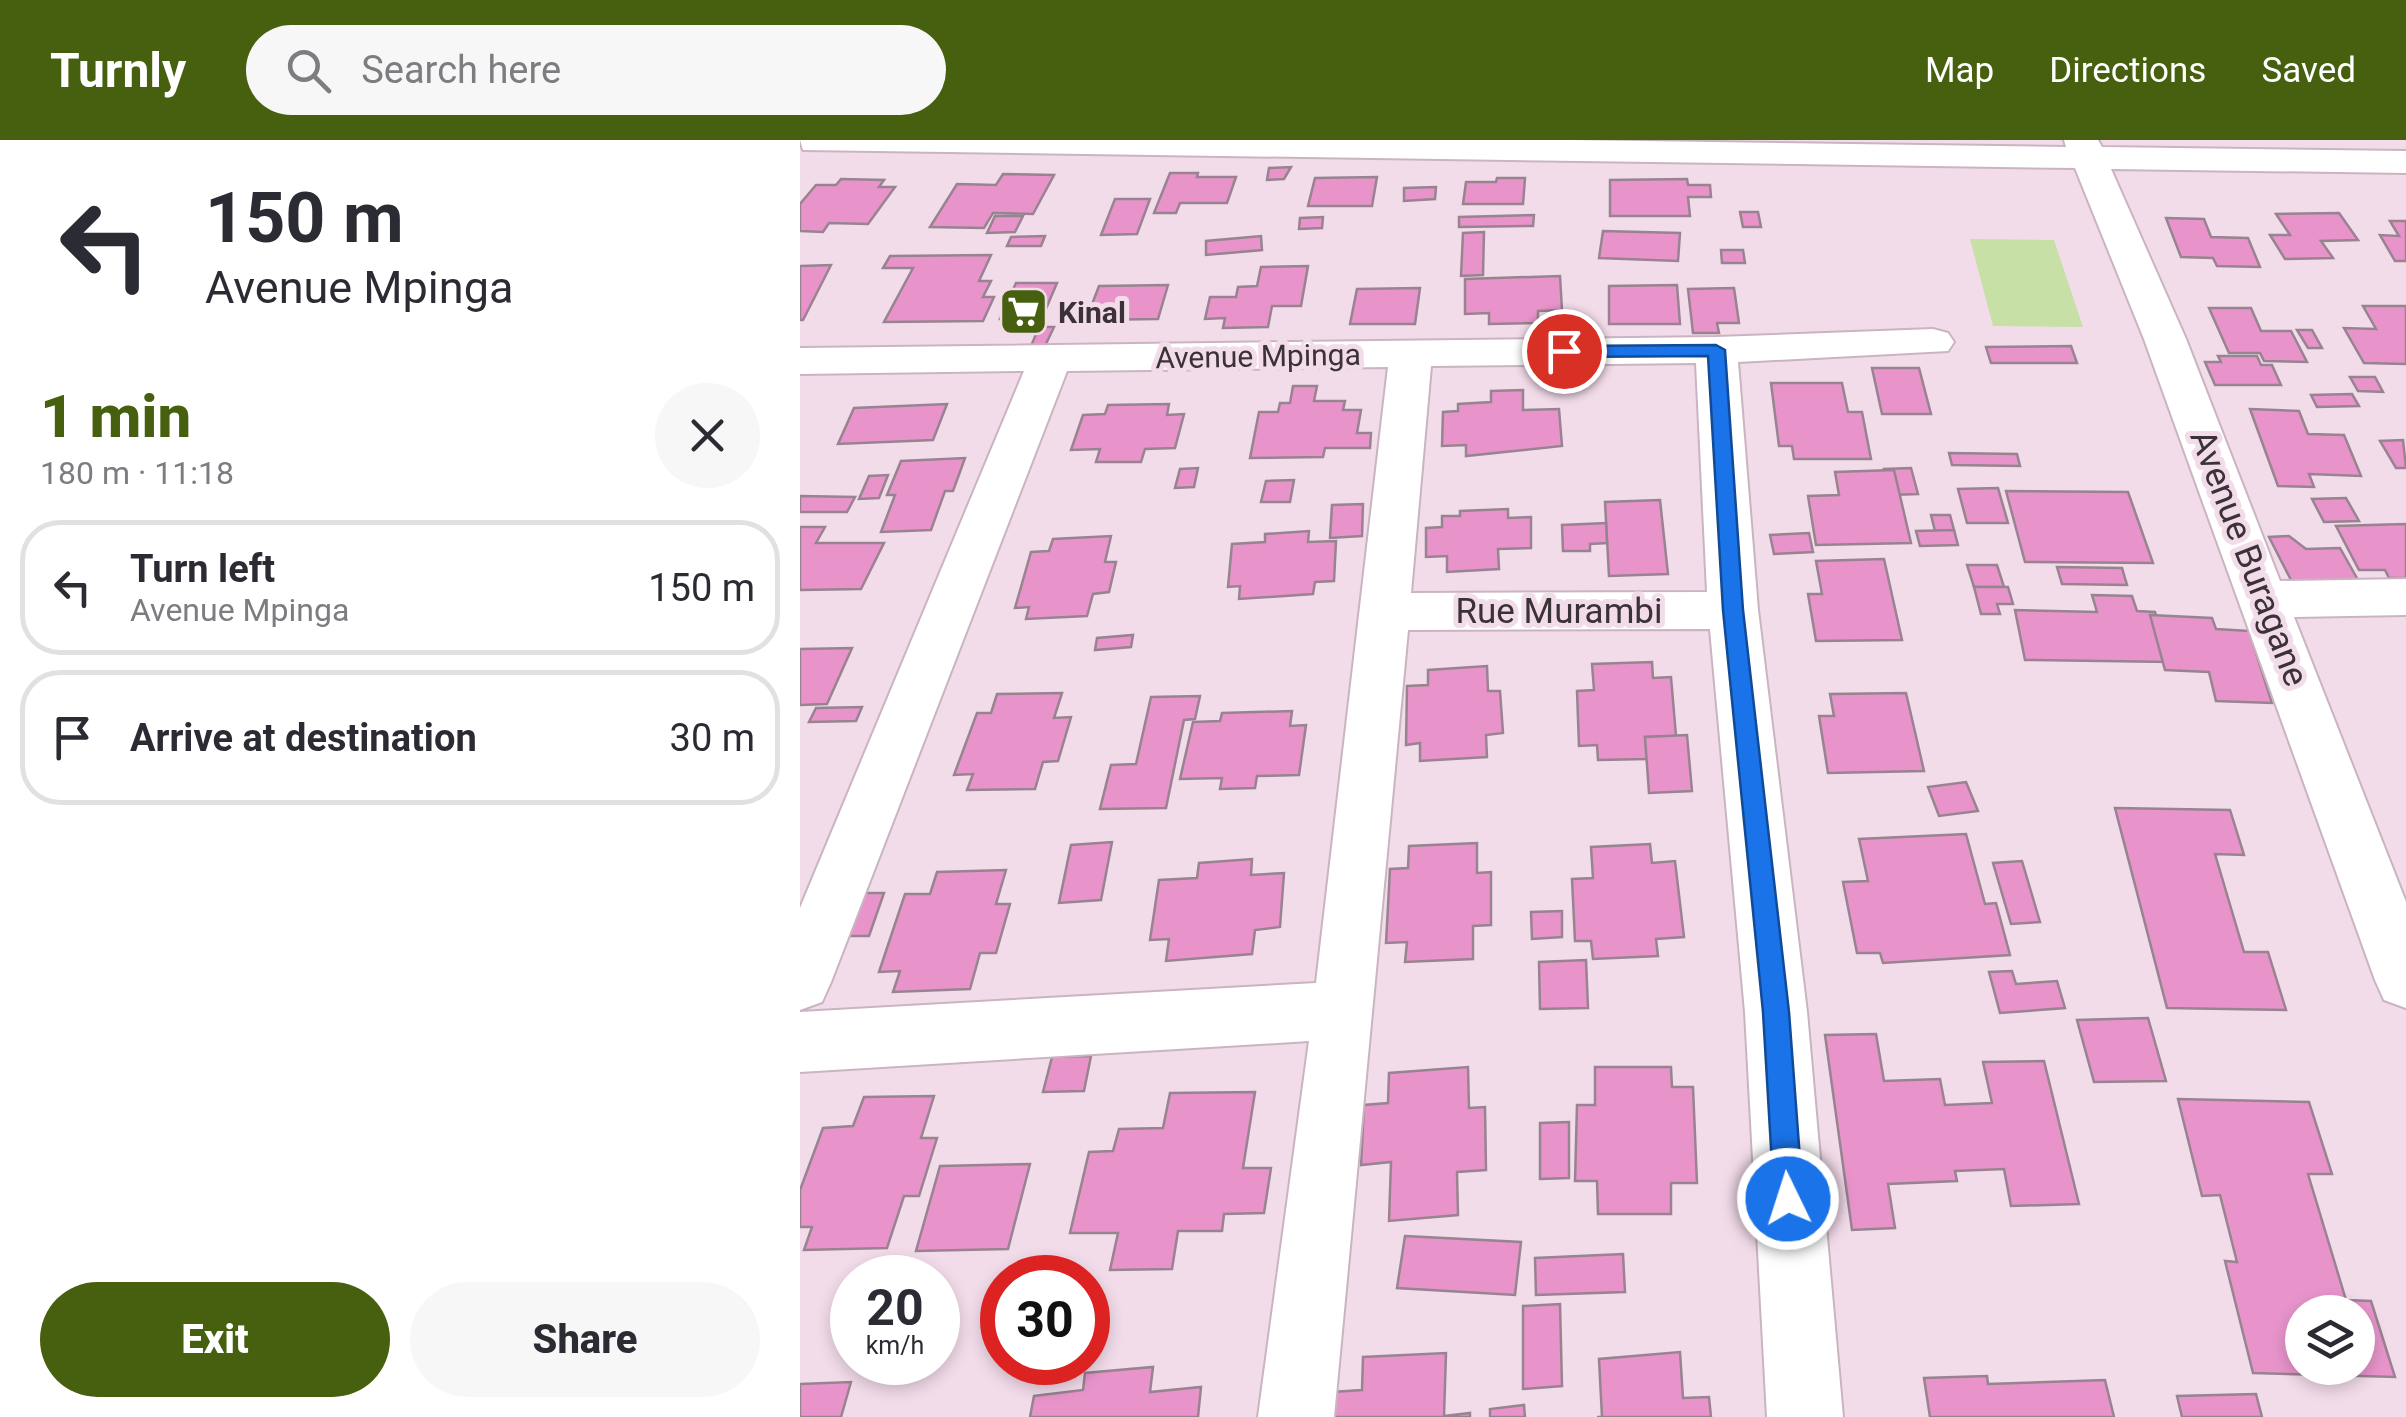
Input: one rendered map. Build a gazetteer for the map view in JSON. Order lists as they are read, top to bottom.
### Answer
{
  "streets": {
    "street": ["Avenue Mpinga", "Avenue Buragane", "Rue Murambi"]
  },
  "places": {
    "supermarket": ["Kinal"]
  },
  "page": {
    "header": "Turnly",
    "search": "Search here",
    "nav": ["Map", "Directions", "Saved"],
    "turn": ["150 m", "Avenue Mpinga"],
    "heading": ["1 min", "180 m · 11:18"],
    "list": [
      {
        "name": "Turn left",
        "note": "Avenue Mpinga",
        "value": "150 m"
      },
      {
        "name": "Arrive at destination",
        "value": "30 m"
      }
    ],
    "speed": "20 km/h",
    "limit": "30",
    "buttons": ["Exit", "Share"]
  }
}
